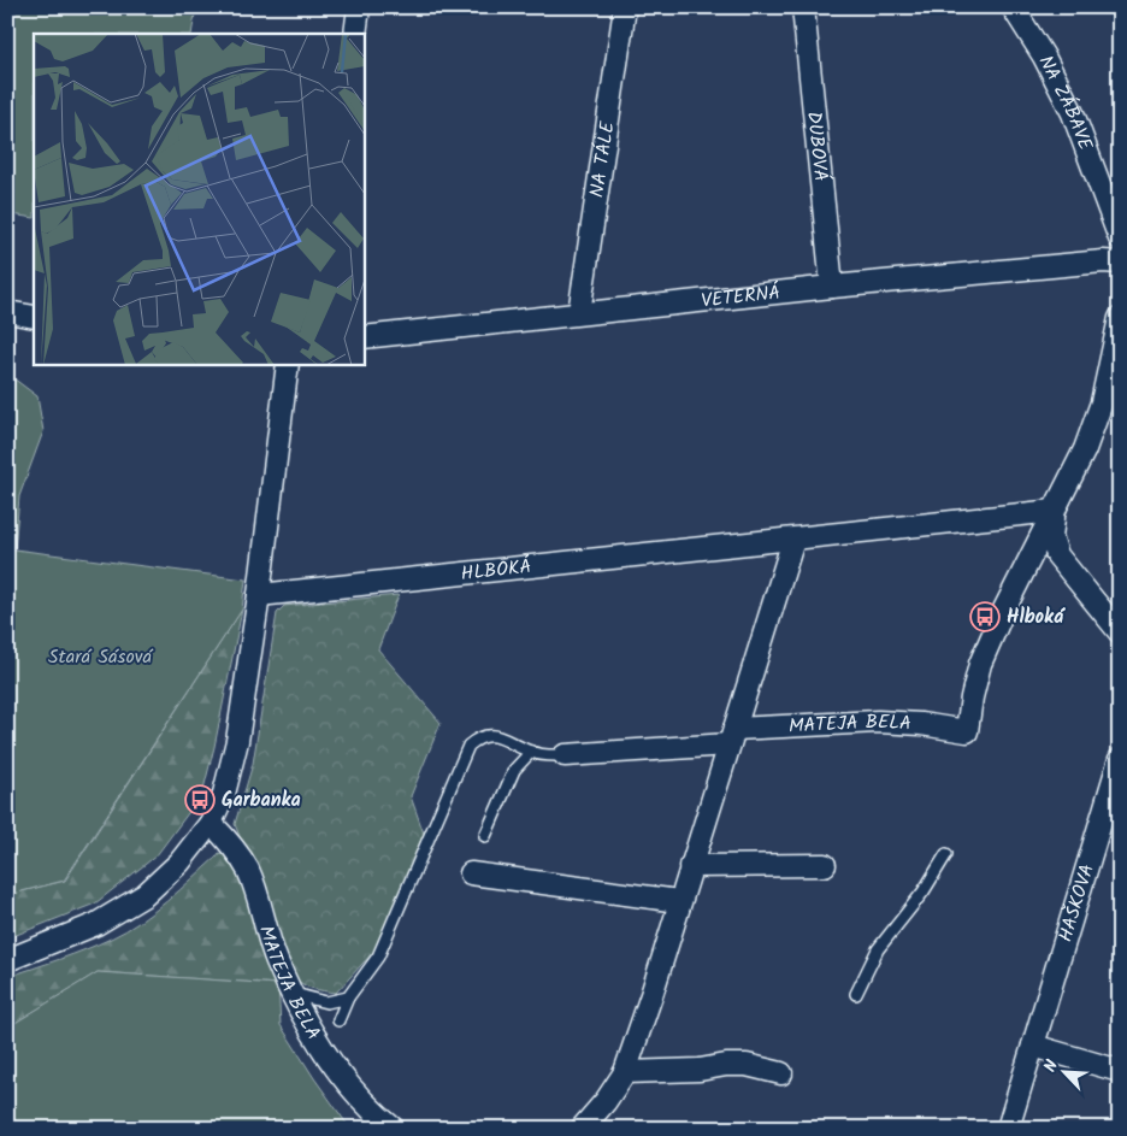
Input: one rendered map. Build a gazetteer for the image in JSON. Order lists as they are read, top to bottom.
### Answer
{
  "streets": {
    "street": [
      "NA ZÁBAVE",
      "DUBOVÁ",
      "NA TÁLE",
      "VETERNÁ",
      "HLBOKÁ",
      "MATEJA BELA",
      "HAŠKOVA"
    ]
  },
  "crossings": [
    ["DUBOVÁ", "VETERNÁ"],
    ["NA TÁLE", "VETERNÁ"],
    ["HLBOKÁ", "MATEJA BELA"]
  ],
  "parks": ["Stará Sásová"],
  "places": {
    "bus stop": ["Hlboká", "Garbanka"]
  },
  "north": "top left"
}
